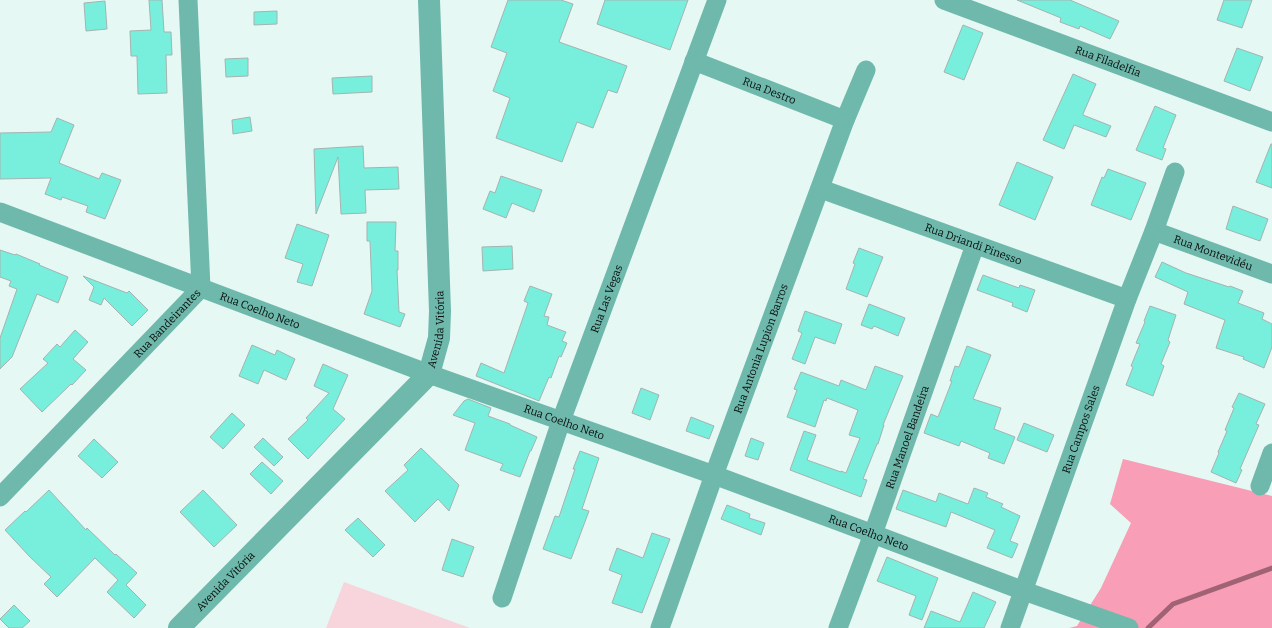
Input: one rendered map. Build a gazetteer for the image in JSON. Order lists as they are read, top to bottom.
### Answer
{
  "streets": {
    "street": [
      "Rua Filadelfia",
      "Rua Destro",
      "Rua Driandi Pinesso",
      "Rua Montevidéu",
      "Rua Las Vegas",
      "Rua Coelho Neto",
      "Rua Bandeirantes",
      "Avenida Vitória",
      "Rua Antonia Lupion Barros",
      "Rua Campos Sales",
      "Rua Manoel Bandeira"
    ]
  },
  "crossings": [
    ["Rua Destro", "Rua Las Vegas"],
    ["Rua Destro", "Rua Antonia Lupion Barros"],
    ["Rua Driandi Pinesso", "Rua Antonia Lupion Barros"],
    ["Rua Driandi Pinesso", "Rua Campos Sales"],
    ["Rua Driandi Pinesso", "Rua Manoel Bandeira"],
    ["Rua Montevidéu", "Rua Campos Sales"],
    ["Rua Las Vegas", "Rua Coelho Neto"],
    ["Rua Coelho Neto", "Rua Bandeirantes"],
    ["Rua Coelho Neto", "Avenida Vitória"],
    ["Rua Coelho Neto", "Rua Antonia Lupion Barros"],
    ["Rua Coelho Neto", "Rua Campos Sales"],
    ["Rua Coelho Neto", "Rua Manoel Bandeira"]
  ]
}
